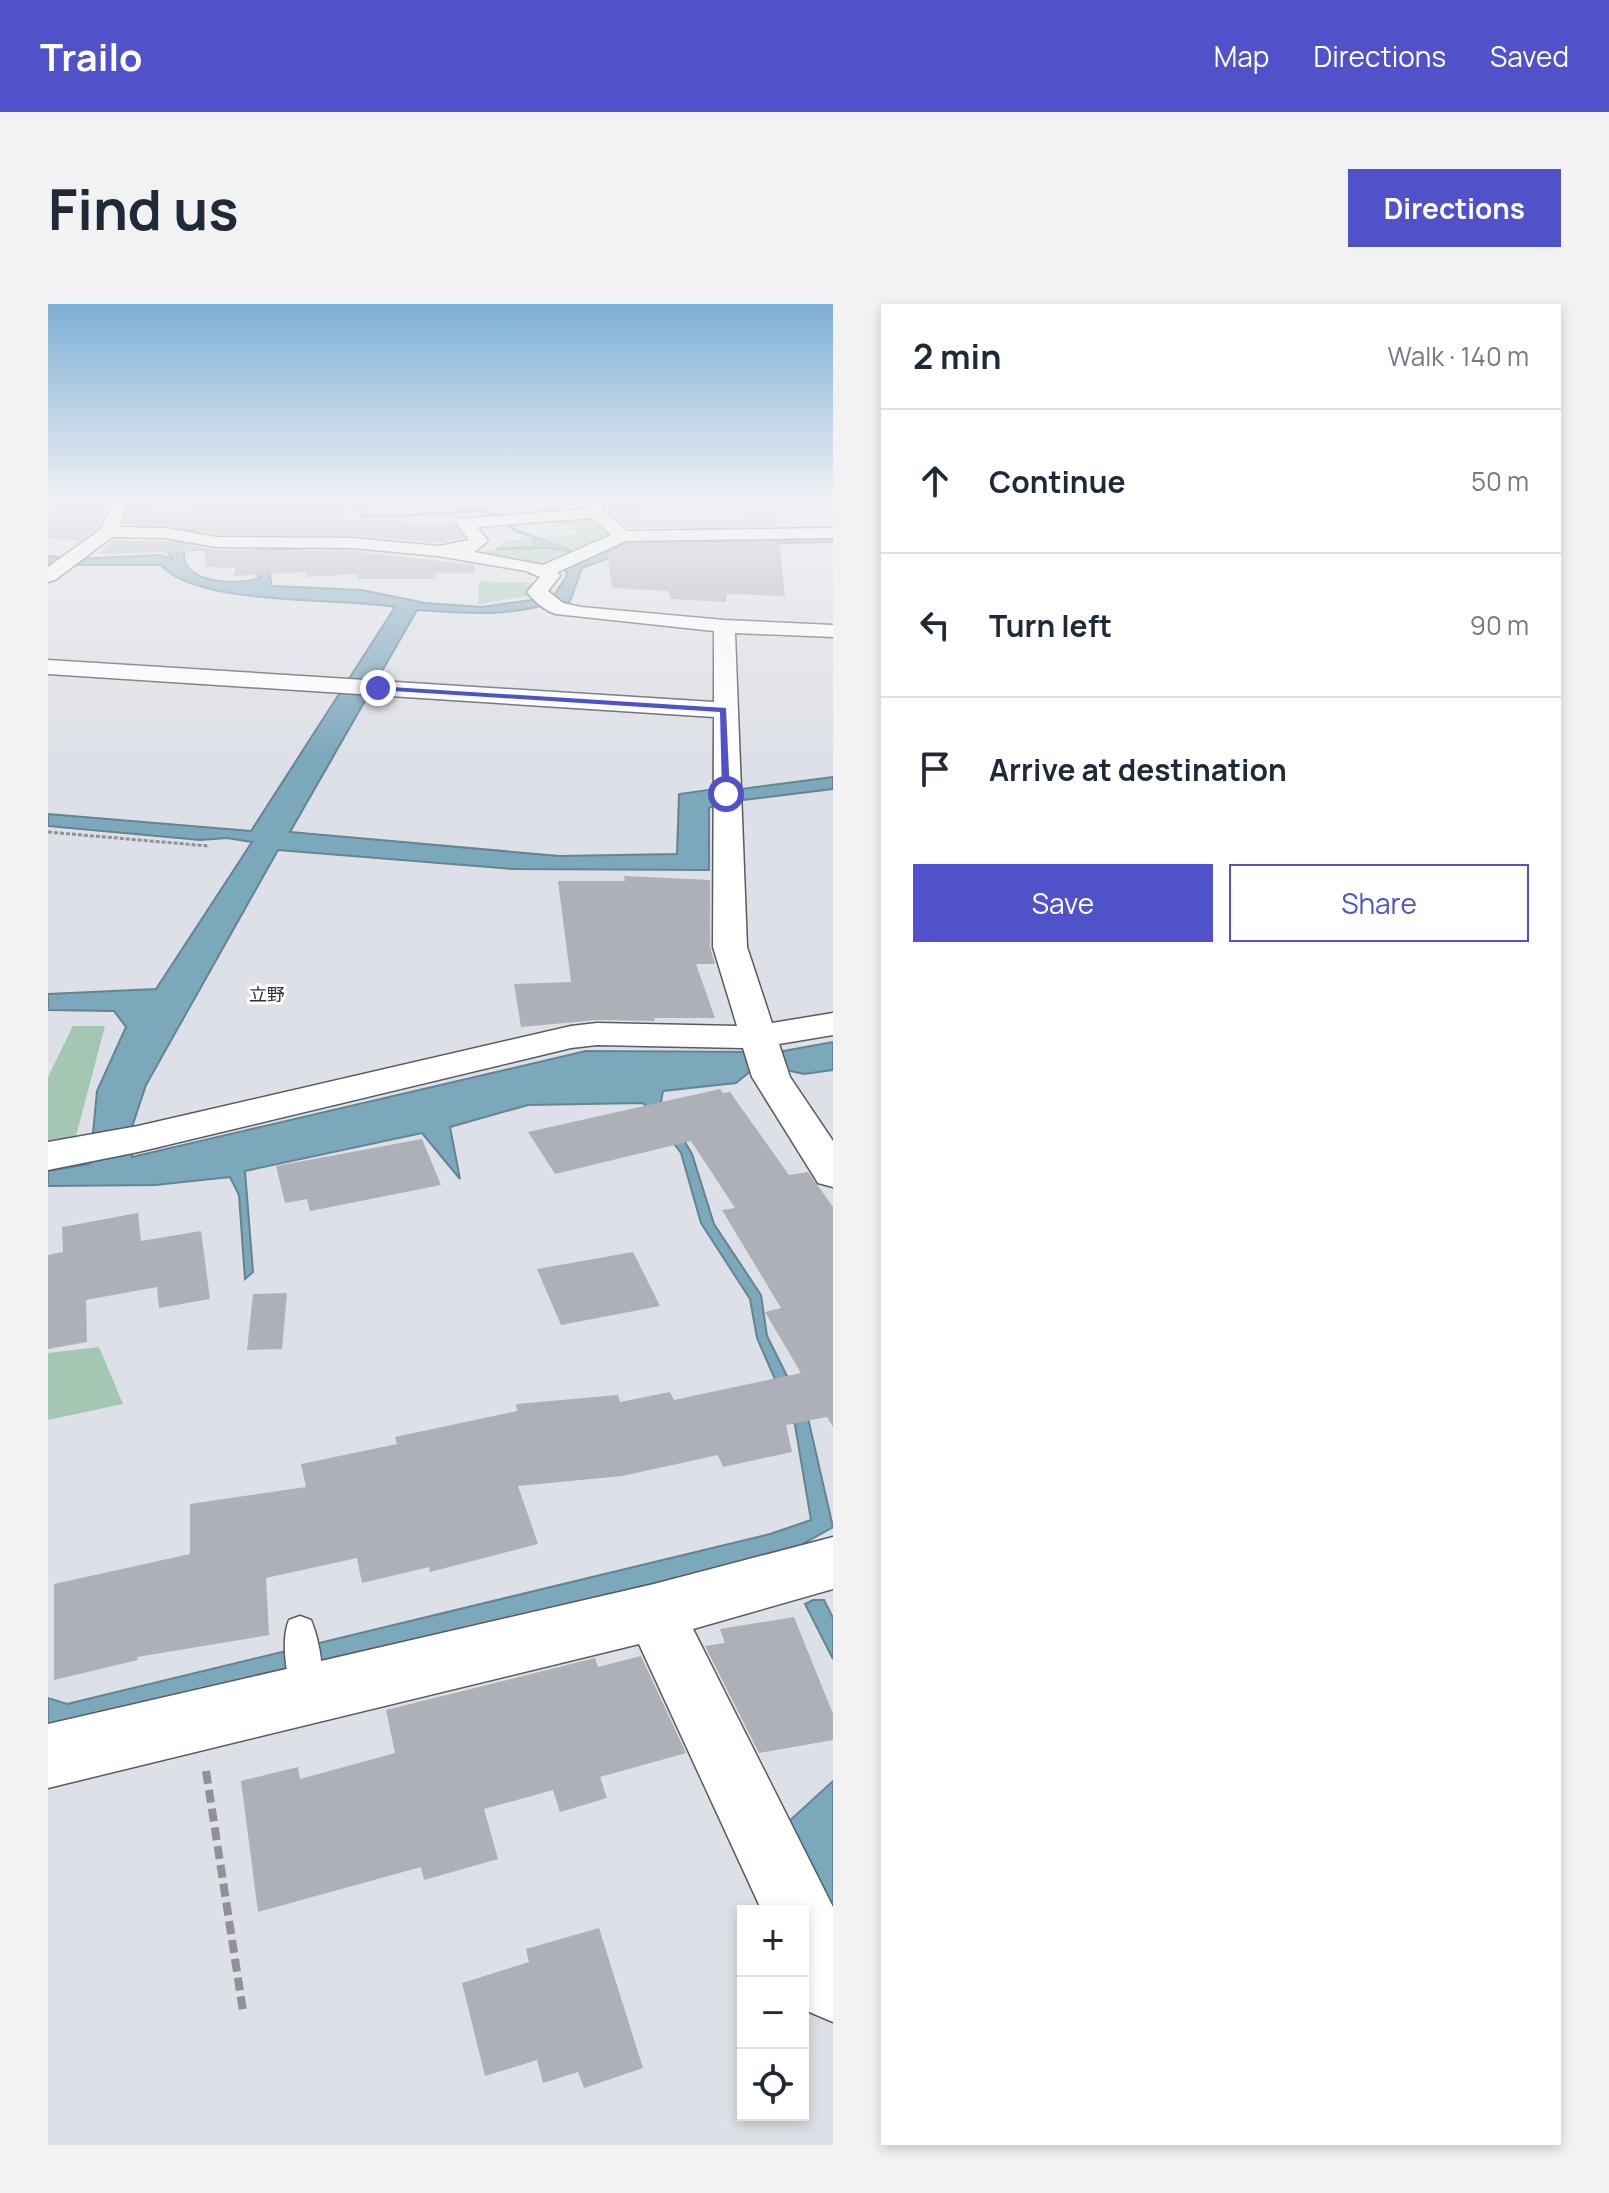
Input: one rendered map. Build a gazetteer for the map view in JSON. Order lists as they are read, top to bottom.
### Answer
{
  "districts": ["立野"],
  "page": {
    "header": "Trailo",
    "nav": ["Map", "Directions", "Saved"],
    "buttons": [
      "Directions",
      ["Save", "Share"]
    ],
    "title": "Find us",
    "heading": ["2 min", "Walk · 140 m"],
    "list": [
      ["Continue", "50 m"],
      ["Turn left", "90 m"],
      "Arrive at destination"
    ],
    "map_buttons": ["+", "−"]
  }
}
